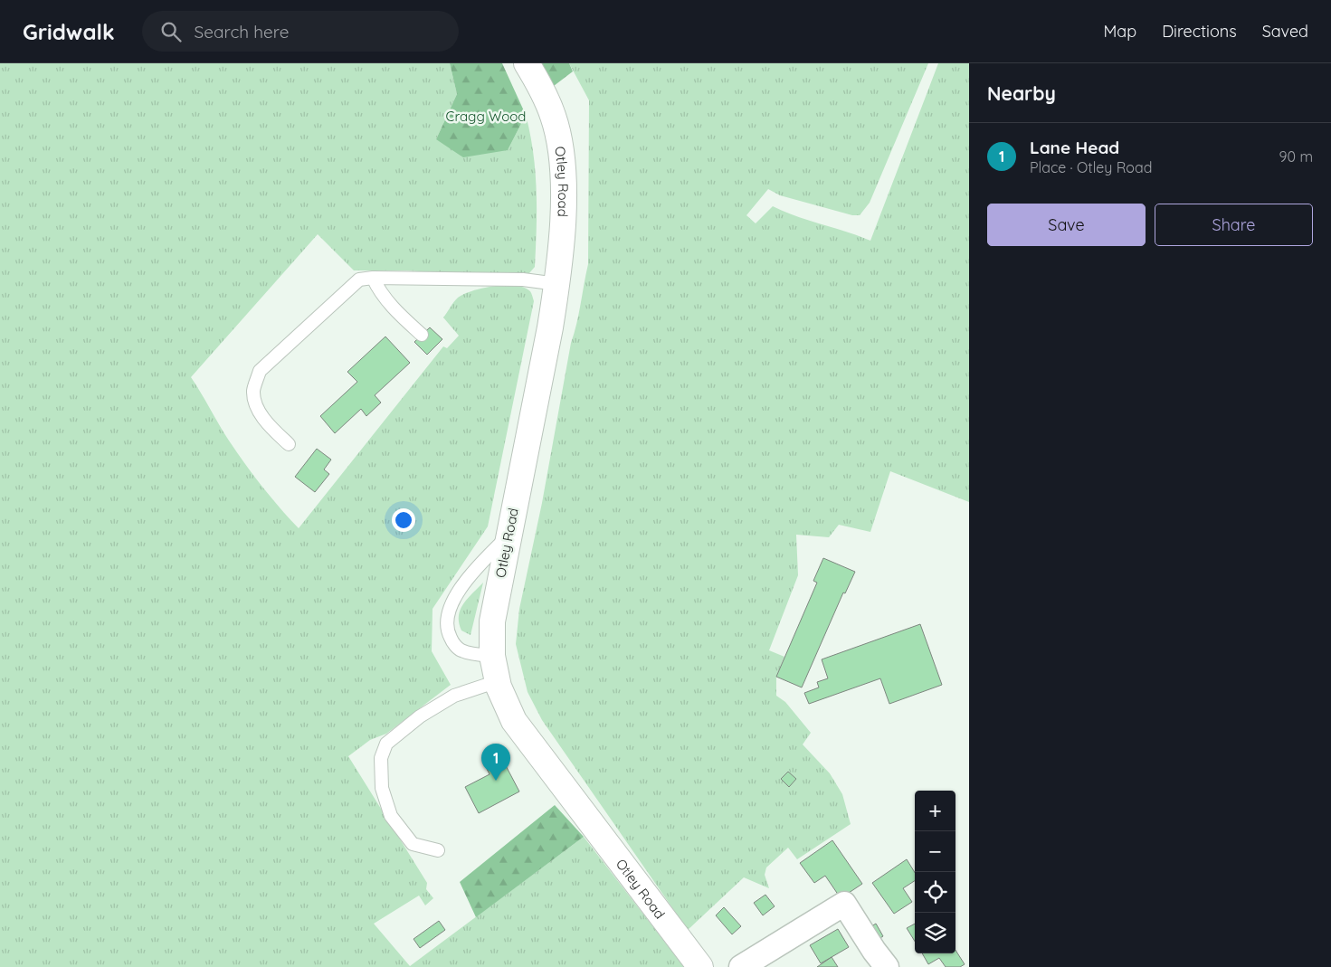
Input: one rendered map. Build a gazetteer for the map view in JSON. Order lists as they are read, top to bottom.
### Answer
{
  "streets": {
    "street": ["Otley Road"]
  },
  "parks": ["Cragg Wood"],
  "page": {
    "header": "Gridwalk",
    "search": "Search here",
    "nav": ["Map", "Directions", "Saved"],
    "heading": "Nearby",
    "list": [
      {
        "mark": "1",
        "name": "Lane Head",
        "note": "Place · Otley Road",
        "value": "90 m"
      }
    ],
    "buttons": ["Save", "Share"],
    "pins": "1",
    "map_buttons": ["+", "−"]
  }
}
